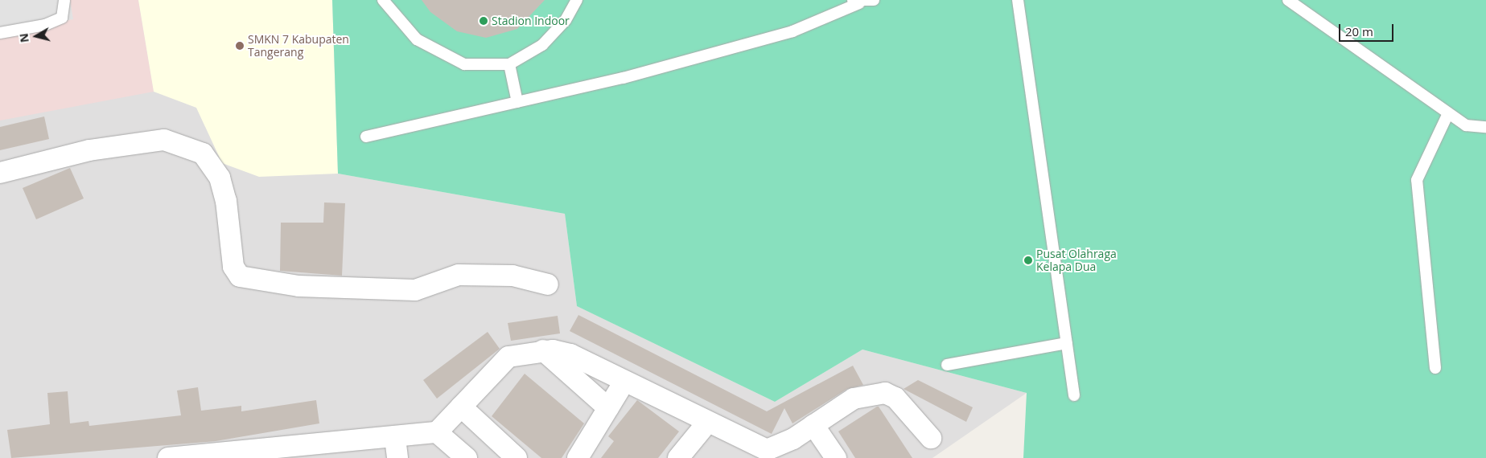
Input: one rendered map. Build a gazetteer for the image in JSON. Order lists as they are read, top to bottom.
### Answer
{
  "places": ["Stadion Indoor", "SMKN 7 Kabupaten Tangerang", "Pusat Olahraga Kelapa Dua"],
  "scale_bar": "20 m",
  "north": "left"
}
